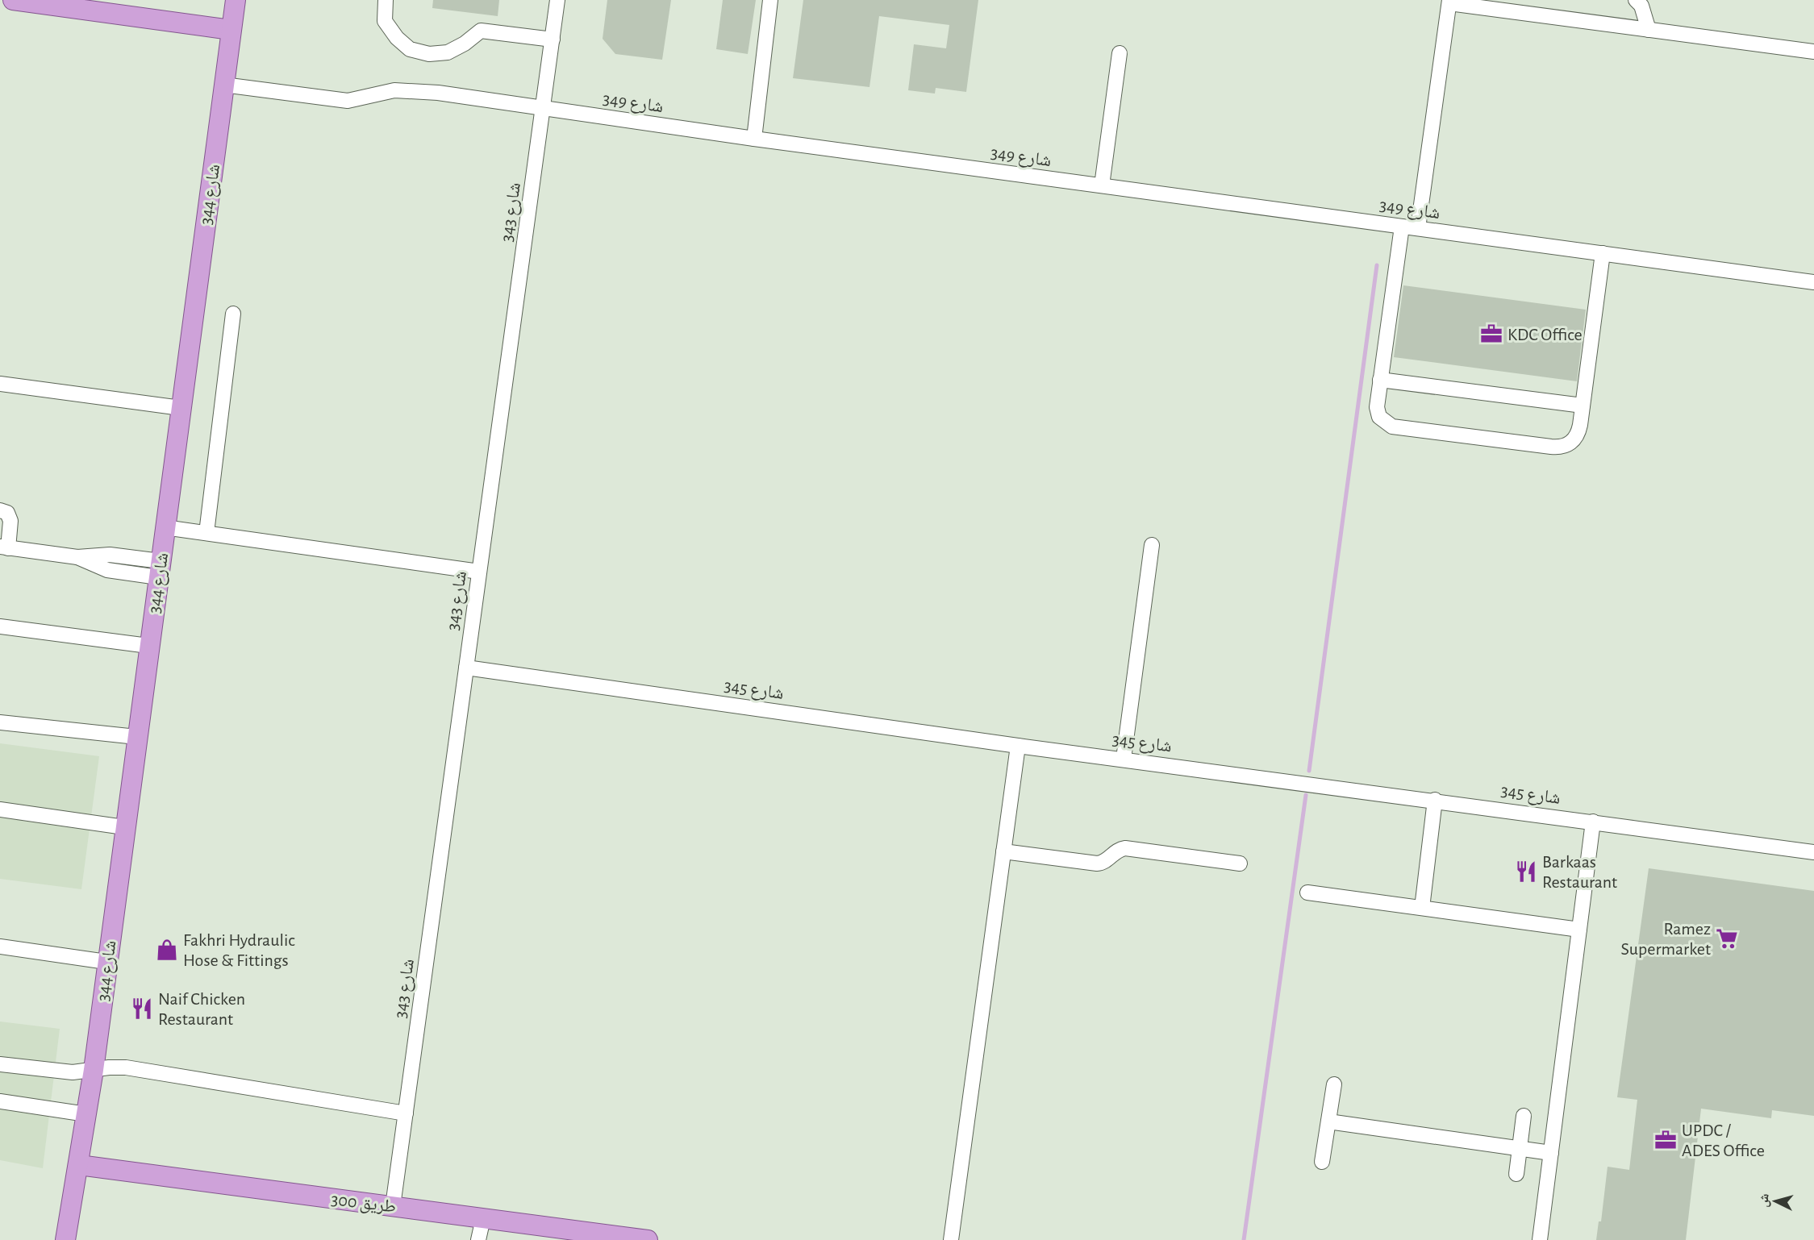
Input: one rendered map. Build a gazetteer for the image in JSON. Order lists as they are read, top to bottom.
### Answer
{
  "streets": {
    "main road": ["شارع 344", "طريق 300"],
    "street": ["شارع 349", "شارع 343", "شارع 345"]
  },
  "crossings": [
    ["شارع 349", "شارع 344"],
    ["شارع 349", "شارع 343"],
    ["شارع 344", "طريق 300"],
    ["شارع 343", "شارع 345"],
    ["شارع 343", "طريق 300"]
  ],
  "places": {
    "office": ["KDC Office", "UPDC / ADES Office"],
    "restaurant": ["Barkaas Restaurant", "Naif Chicken Restaurant"],
    "supermarket": ["Ramez Supermarket"],
    "shop": ["Fakhri Hydraulic Hose & Fittings"]
  },
  "north": "left"
}
